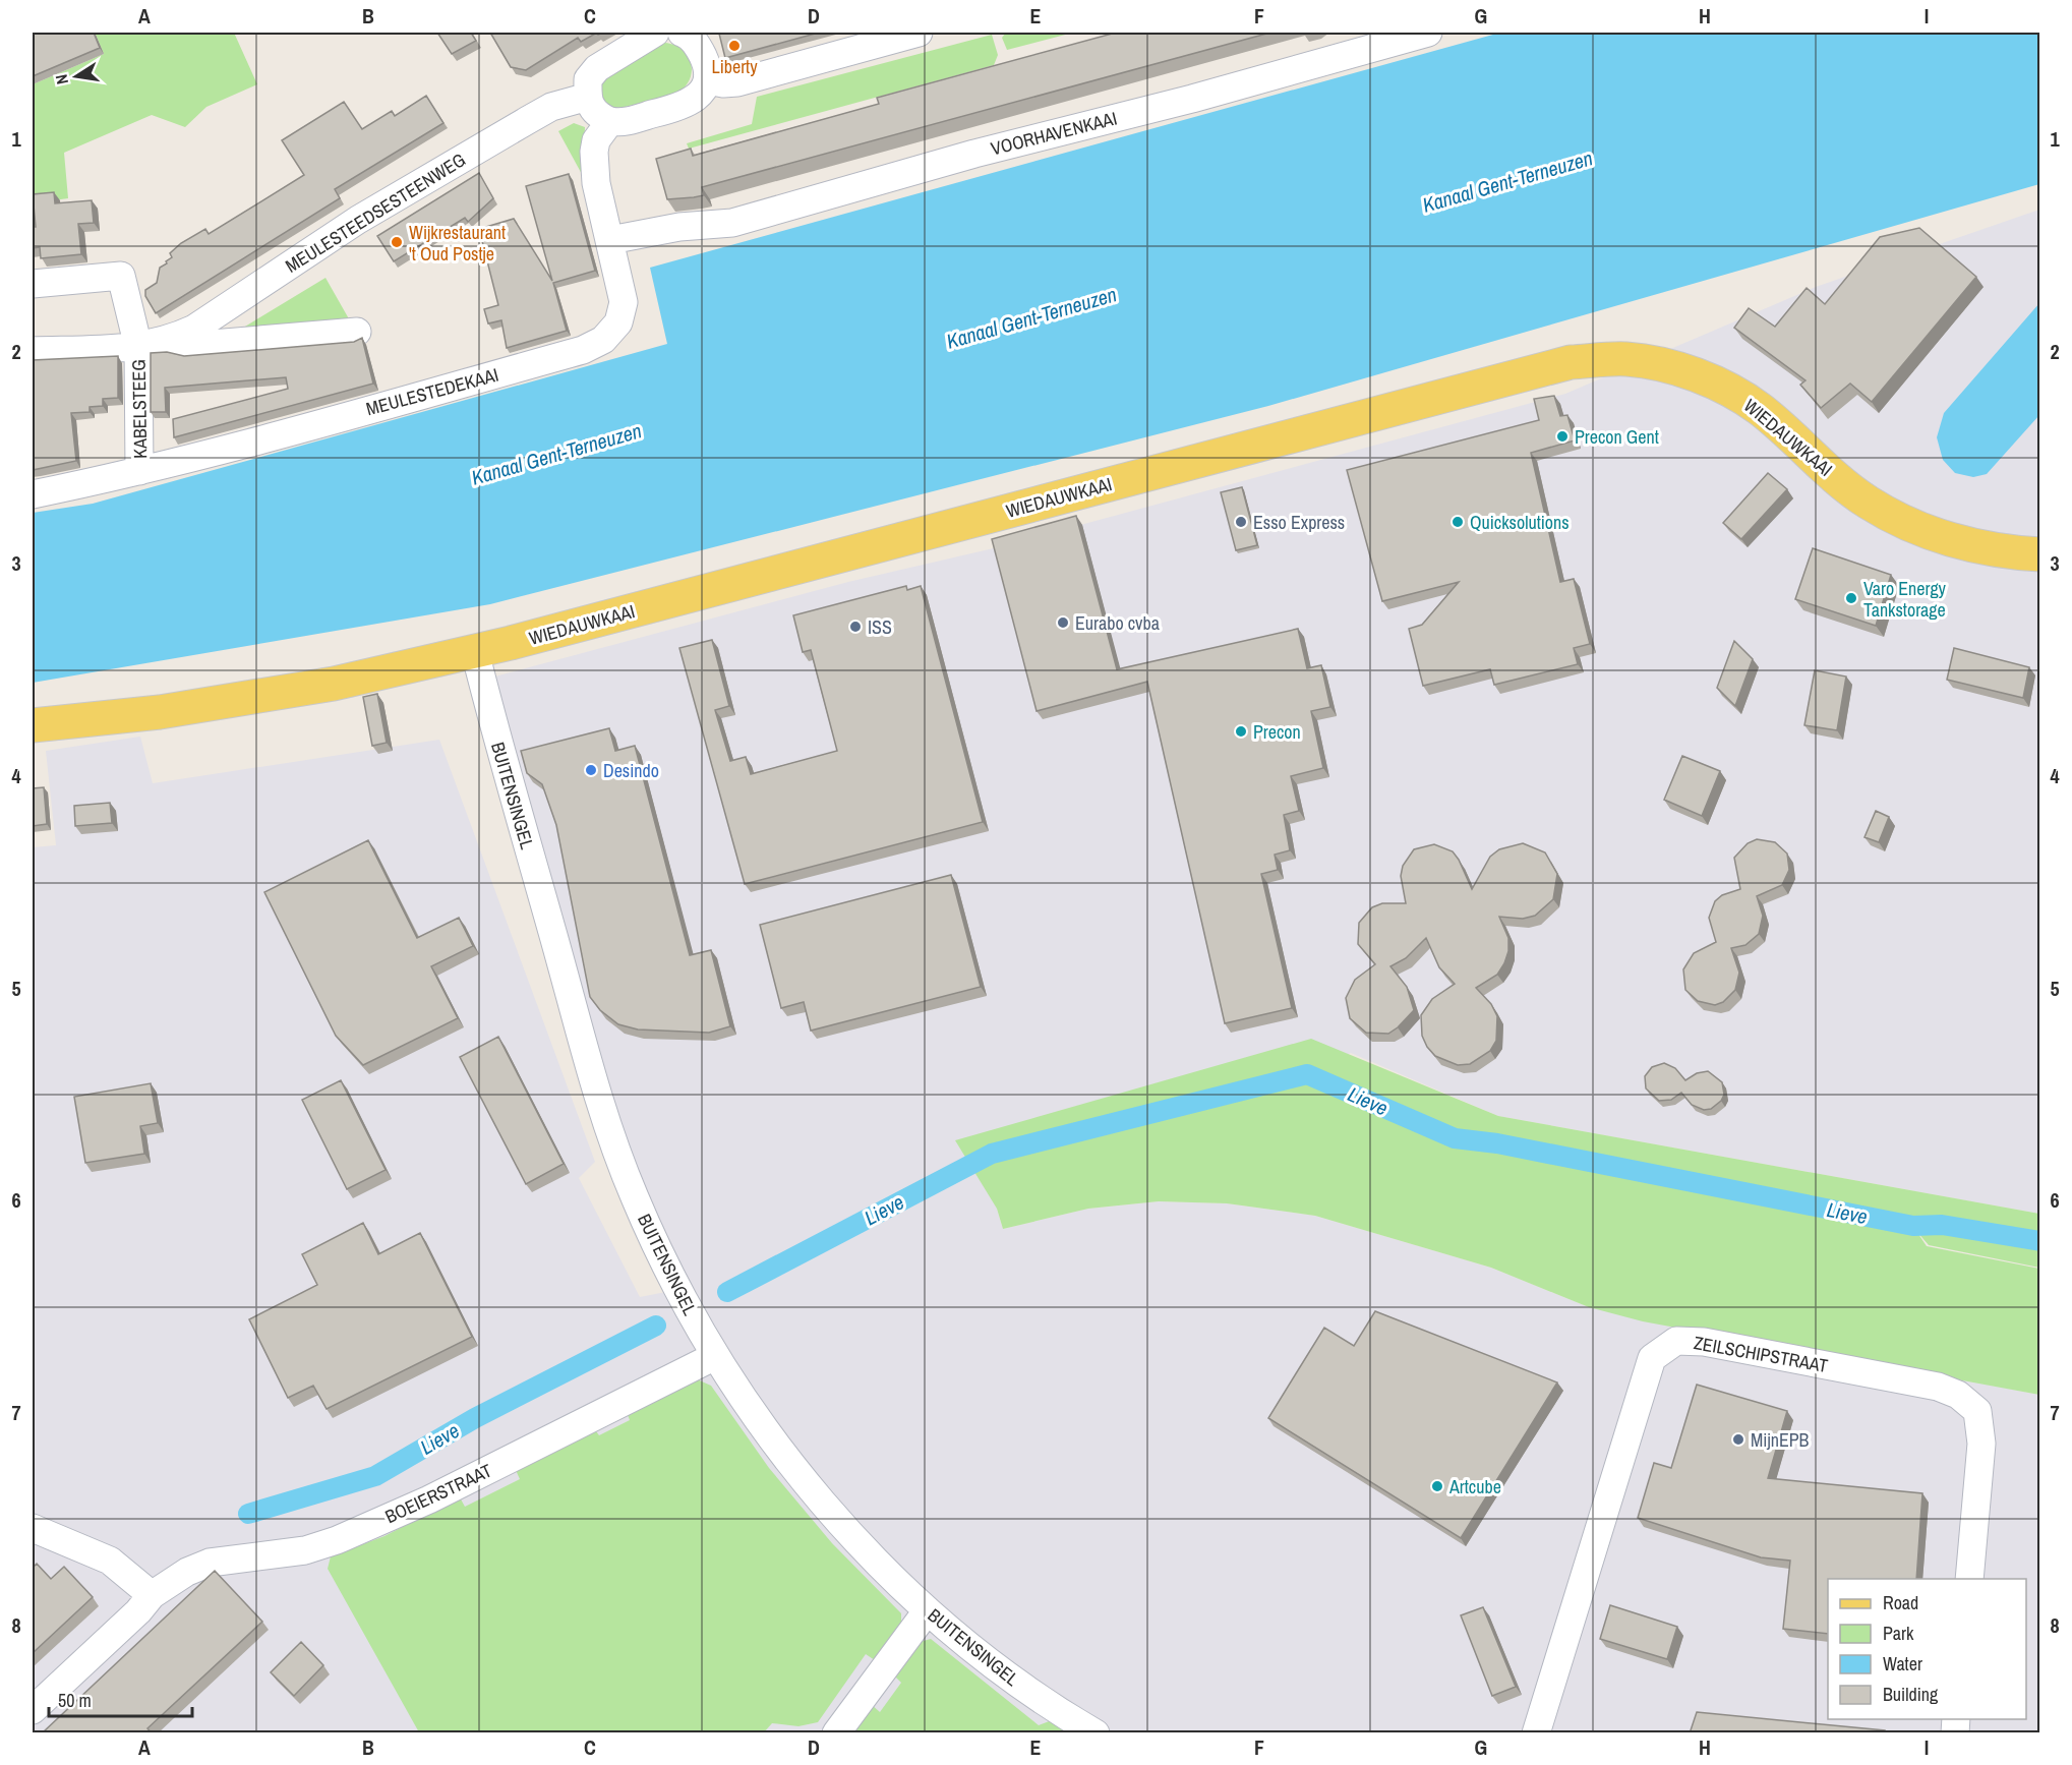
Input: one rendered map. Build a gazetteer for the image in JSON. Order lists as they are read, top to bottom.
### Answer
{
  "streets": {
    "main road": ["WIEDAUWKAAI"],
    "street": [
      "VOORHAVENKAAI",
      "MEULESTEEDSESTEENWEG",
      "MEULESTEDEKAAI",
      "KABELSTEEG",
      "BUITENSINGEL",
      "ZEILSCHIPSTRAAT",
      "BOEIERSTRAAT"
    ]
  },
  "crossings": [
    ["VOORHAVENKAAI", "MEULESTEDEKAAI"],
    ["MEULESTEEDSESTEENWEG", "KABELSTEEG"],
    ["MEULESTEDEKAAI", "KABELSTEEG"],
    ["WIEDAUWKAAI", "BUITENSINGEL"],
    ["BUITENSINGEL", "BOEIERSTRAAT"]
  ],
  "water": ["Kanaal Gent-Terneuzen", "Lieve"],
  "places": [
    "Liberty",
    "Wijkrestaurant 't Oud Postje",
    "Precon Gent",
    "Esso Express",
    "Quicksolutions",
    "Varo Energy Tankstorage",
    "Eurabo cvba",
    "ISS",
    "Precon",
    "Desindo",
    "MijnEPB",
    "Artcube"
  ],
  "legend": [
    "Road",
    "Park",
    "Water",
    "Building"
  ],
  "scale_bar": "50 m",
  "north": "left",
  "grid": {
    "columns": [
      "A",
      "B",
      "C",
      "D",
      "E",
      "F",
      "G",
      "H",
      "I"
    ],
    "rows": [
      "1",
      "2",
      "3",
      "4",
      "5",
      "6",
      "7",
      "8"
    ]
  }
}
